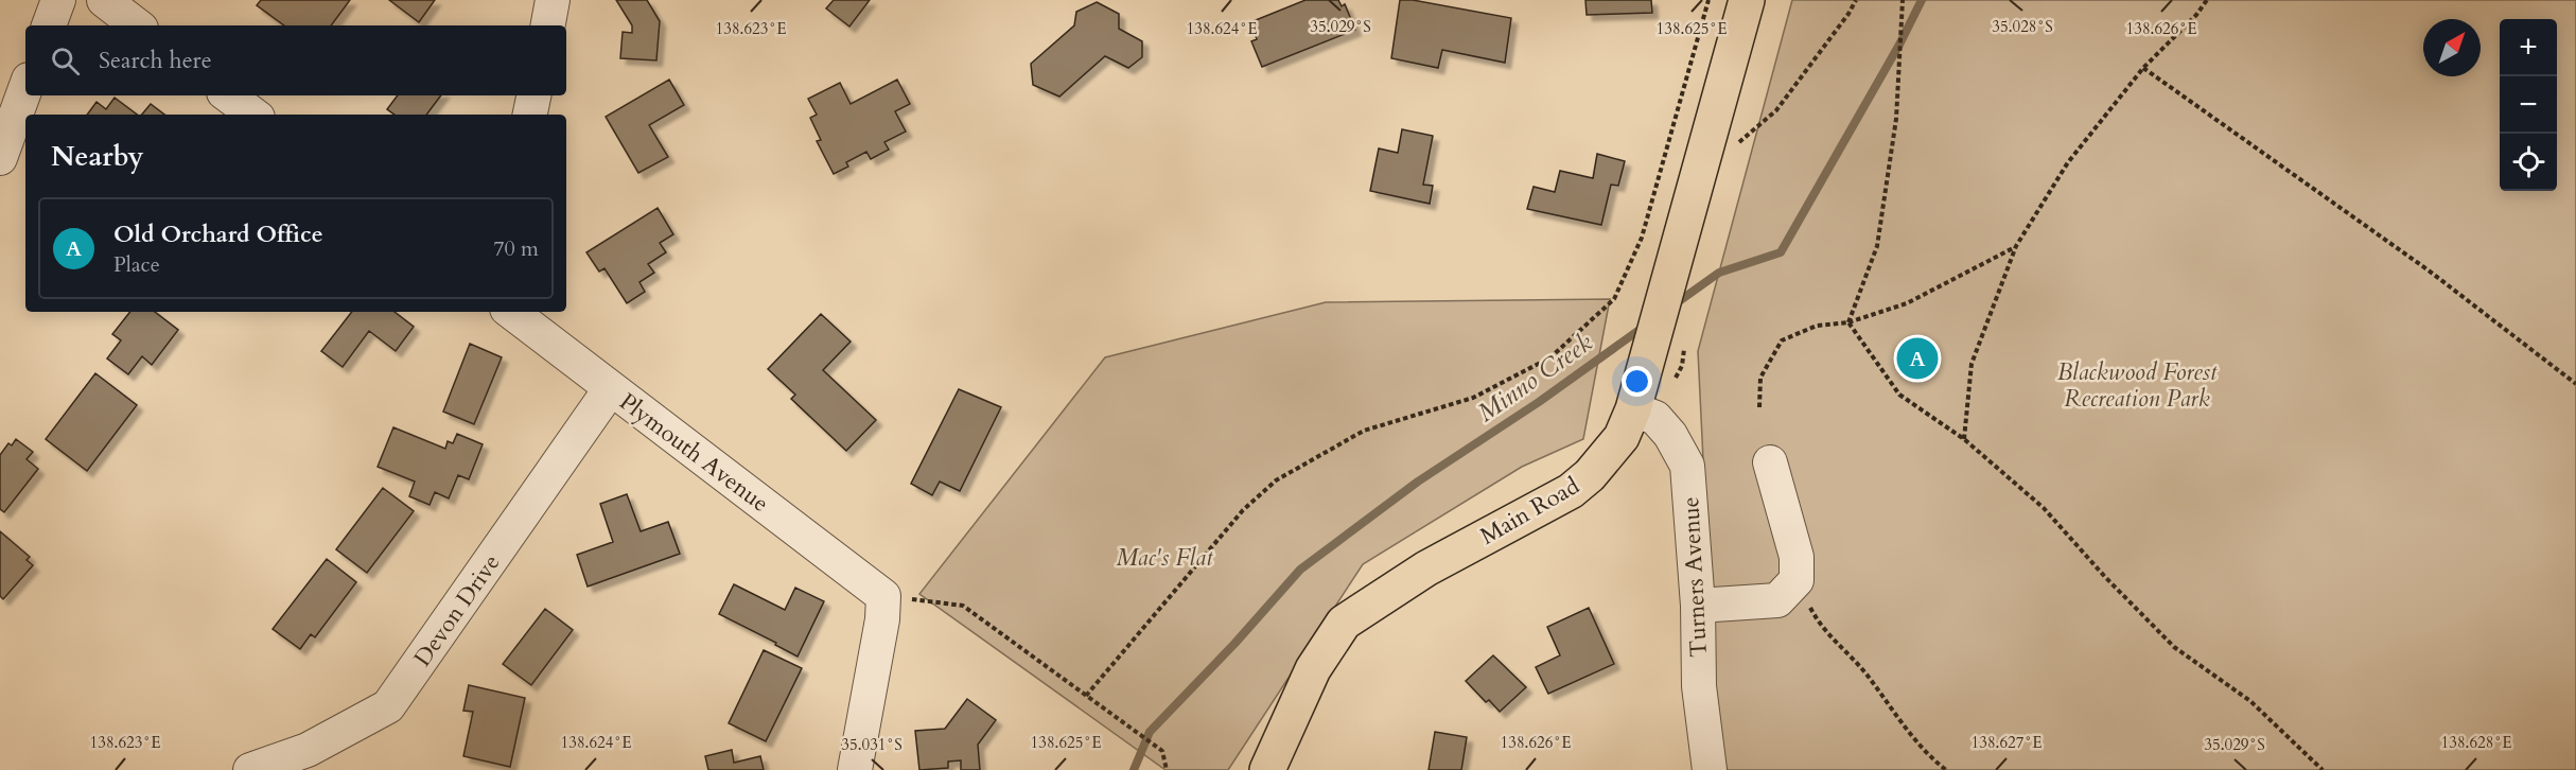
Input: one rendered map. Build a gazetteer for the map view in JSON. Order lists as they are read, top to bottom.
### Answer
{
  "streets": {
    "main road": ["Main Road"],
    "street": ["Plymouth Avenue", "Turners Avenue", "Devon Drive"]
  },
  "crossings": [
    ["Plymouth Avenue", "Devon Drive"],
    ["Main Road", "Turners Avenue"]
  ],
  "water": ["Minno Creek"],
  "parks": ["Blackwood Forest Recreation Park", "Mac's Flat"],
  "north": "top right",
  "page": {
    "map_buttons": ["+", "−"],
    "search": "Search here",
    "heading": "Nearby",
    "list": [
      {
        "mark": "A",
        "name": "Old Orchard Office",
        "note": "Place",
        "value": "70 m"
      }
    ],
    "pins": "A"
  },
  "coordinates": [
    "35.028°S",
    "35.029°S",
    "138.623°E",
    "138.624°E",
    "138.625°E",
    "138.626°E",
    "138.627°E",
    "138.628°E",
    "35.031°S"
  ]
}
